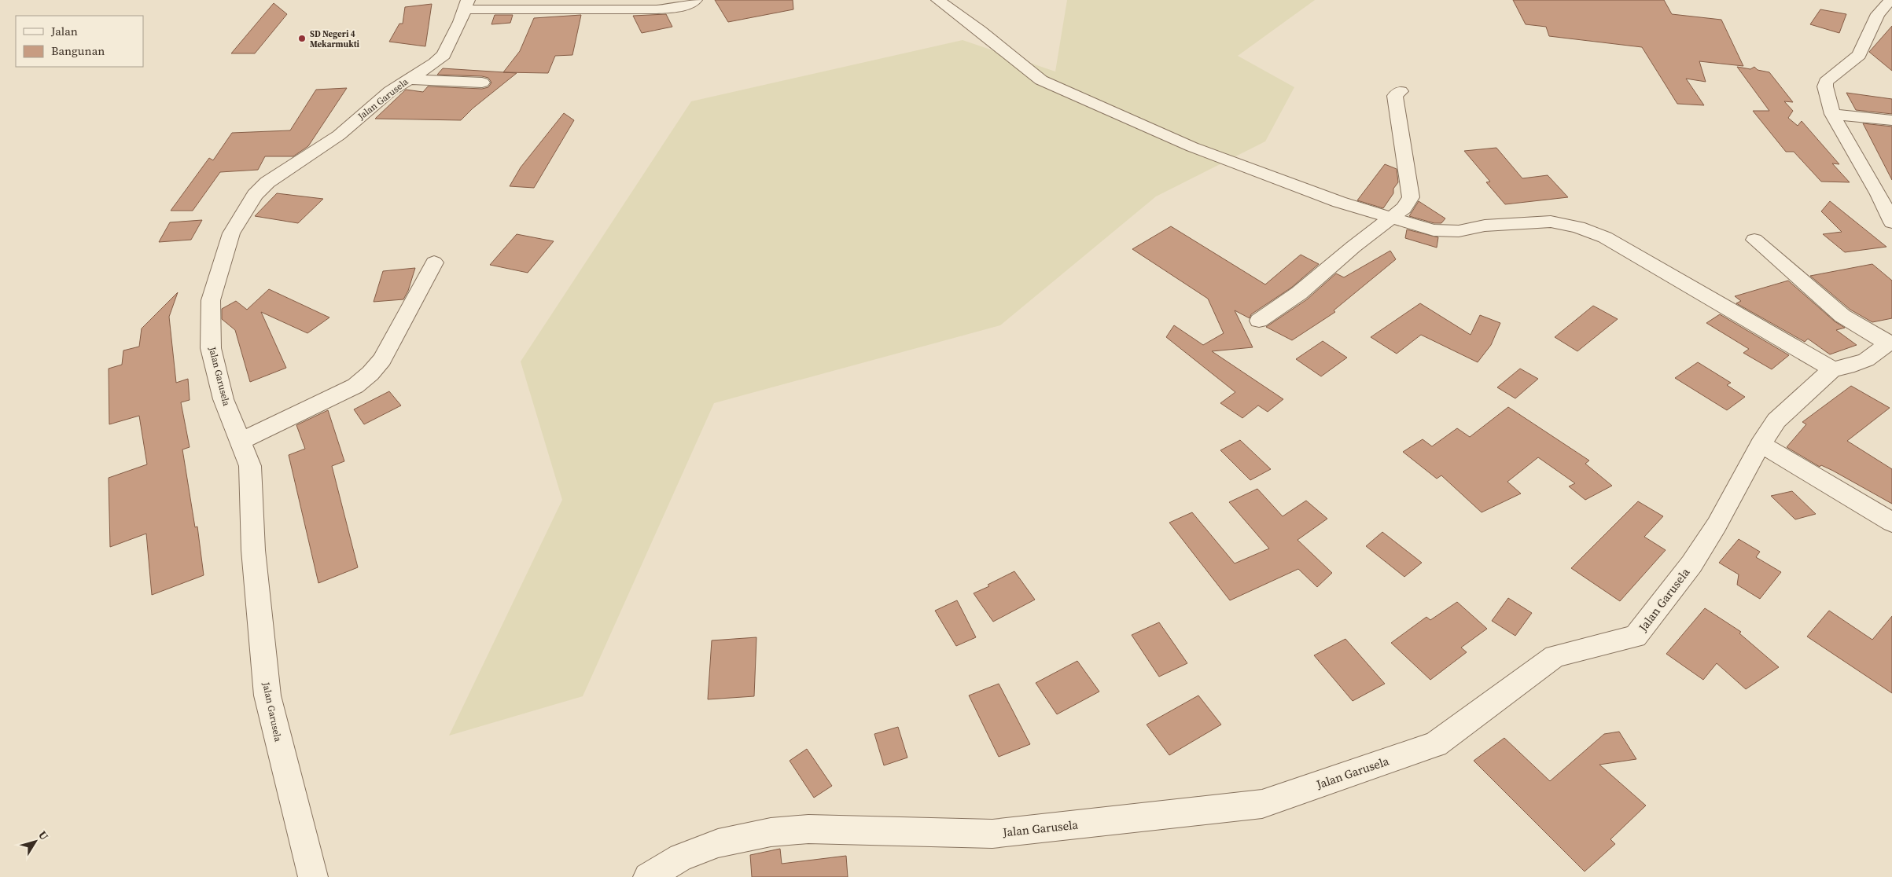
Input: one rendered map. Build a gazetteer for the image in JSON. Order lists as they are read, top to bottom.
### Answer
{
  "streets": {
    "street": ["Jalan Garusela"]
  },
  "places": ["SD Negeri 4 Mekarmukti"],
  "legend": ["Jalan", "Bangunan"],
  "north": "top right"
}
